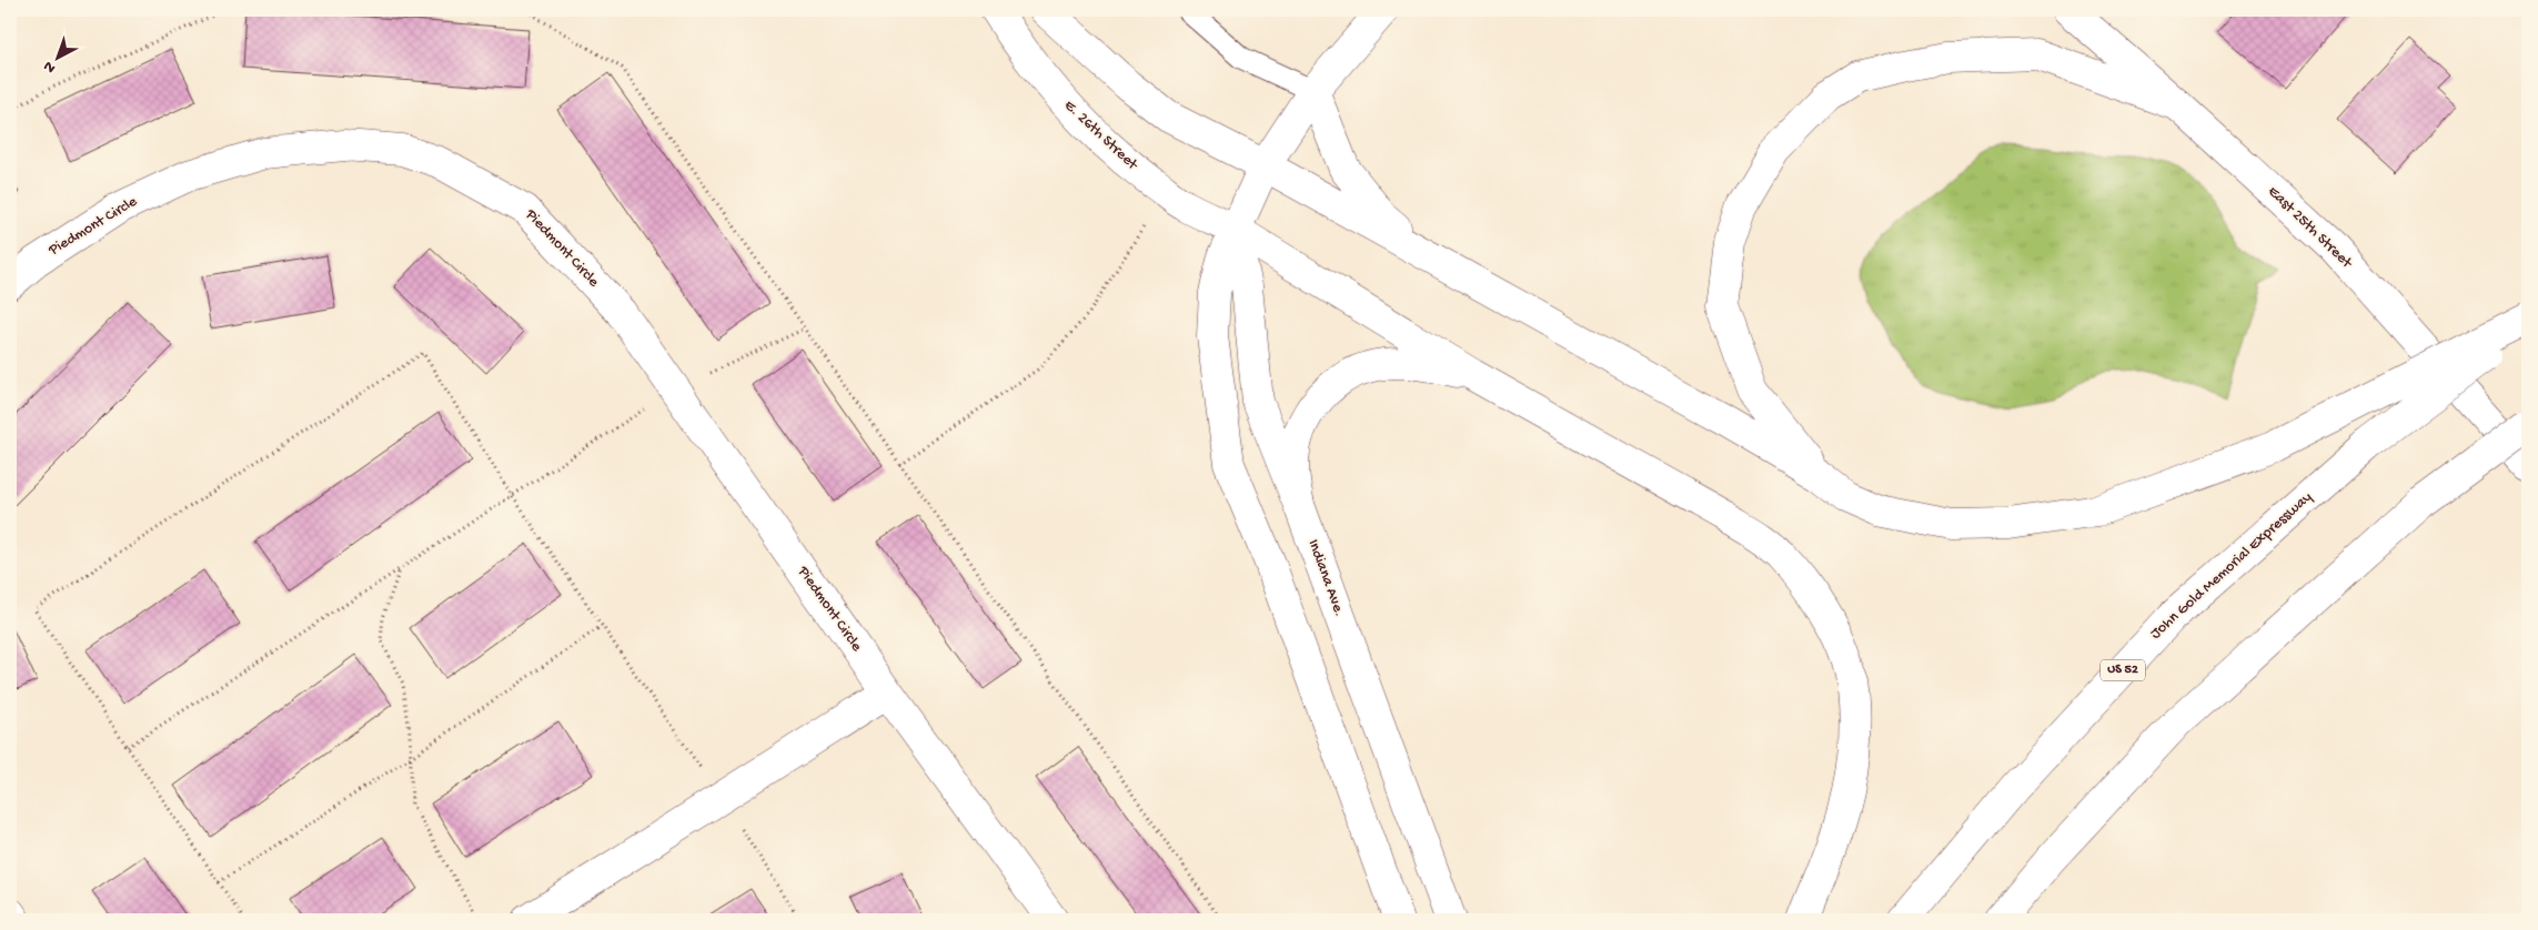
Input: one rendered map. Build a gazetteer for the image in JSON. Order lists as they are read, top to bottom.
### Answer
{
  "streets": {
    "main road": [
      "E. 26th Street",
      "Piedmont Circle",
      "East 25th Street",
      "John Gold Memorial Expressway",
      "Indiana Ave.",
      "US 52"
    ]
  },
  "crossings": [
    ["E. 26th Street", "Indiana Ave."]
  ],
  "north": "bottom left"
}
